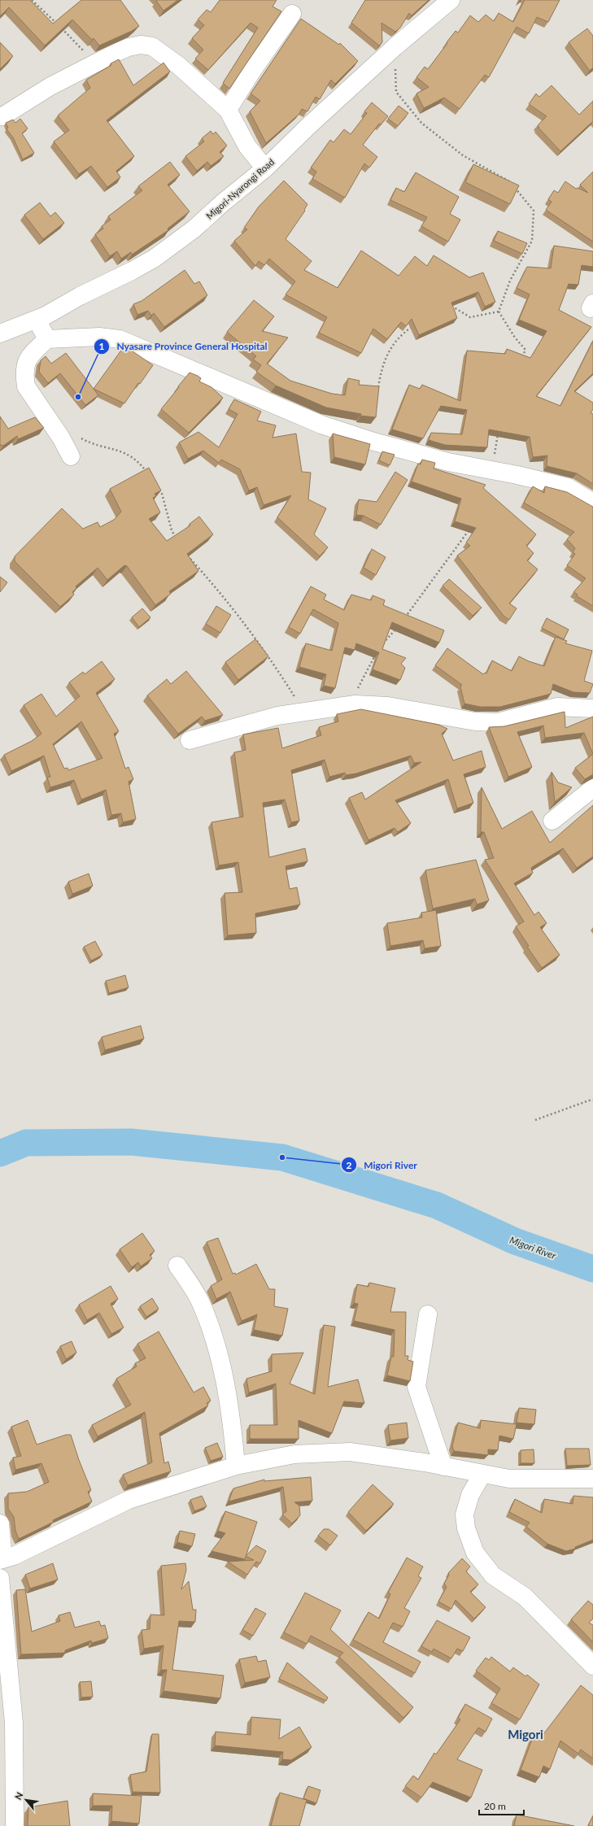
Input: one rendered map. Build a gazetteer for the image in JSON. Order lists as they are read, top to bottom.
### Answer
{
  "streets": {
    "street": ["Migori-Nyarongi Road"]
  },
  "districts": ["Migori"],
  "water": ["Migori River"],
  "places": ["Nyasare Province General Hospital", "Migori River"],
  "scale_bar": "20 m",
  "north": "top left"
}
